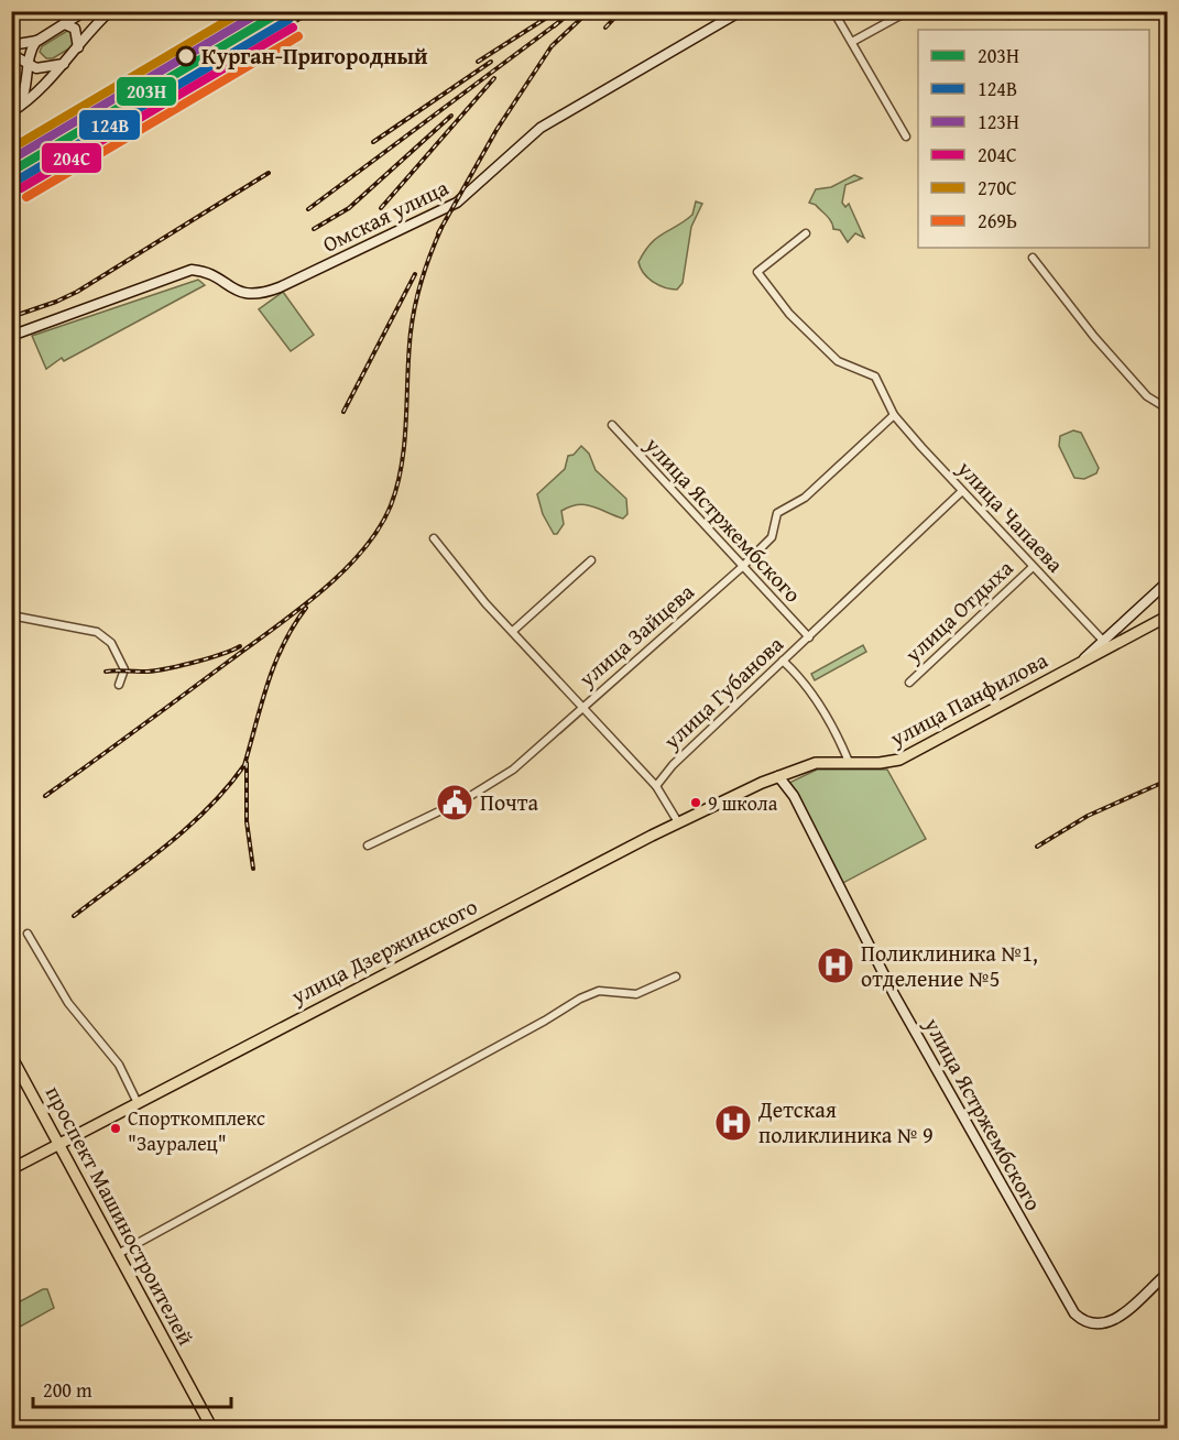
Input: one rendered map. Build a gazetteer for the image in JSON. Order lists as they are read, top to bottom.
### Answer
{
  "streets": {
    "main road": [
      "Омская улица",
      "улица Ястржембского",
      "улица Панфилова",
      "улица Дзержинского",
      "проспект Машиностроителей"
    ],
    "street": [
      "улица Чапаева",
      "улица Отдыха",
      "улица Зайцева",
      "улица Губанова"
    ]
  },
  "crossings": [
    ["улица Чапаева", "улица Отдыха"],
    ["улица Чапаева", "улица Зайцева"],
    ["улица Чапаева", "улица Губанова"],
    ["улица Чапаева", "улица Панфилова"],
    ["улица Ястржембского", "улица Зайцева"],
    ["улица Ястржембского", "улица Губанова"],
    ["улица Ястржембского", "улица Панфилова"],
    ["улица Ястржембского", "улица Дзержинского"],
    ["улица Панфилова", "улица Дзержинского"],
    ["улица Дзержинского", "проспект Машиностроителей"]
  ],
  "places": {
    "other": ["Курган-Пригородный", "9 школа", "Спорткомплекс \"Зауралец\""],
    "public building": ["Почта"],
    "hospital": ["Поликлиника №1, отделение №5", "Детская поликлиника № 9"]
  },
  "lines": [
    "transit line 203Н",
    "transit line 123Н",
    "transit line 270С",
    "transit line 124В",
    "transit line 204С",
    "transit line 269Ь"
  ],
  "legend": [
    "203Н",
    "124В",
    "123Н",
    "204С",
    "270С",
    "269Ь"
  ],
  "scale_bar": "200 m"
}
